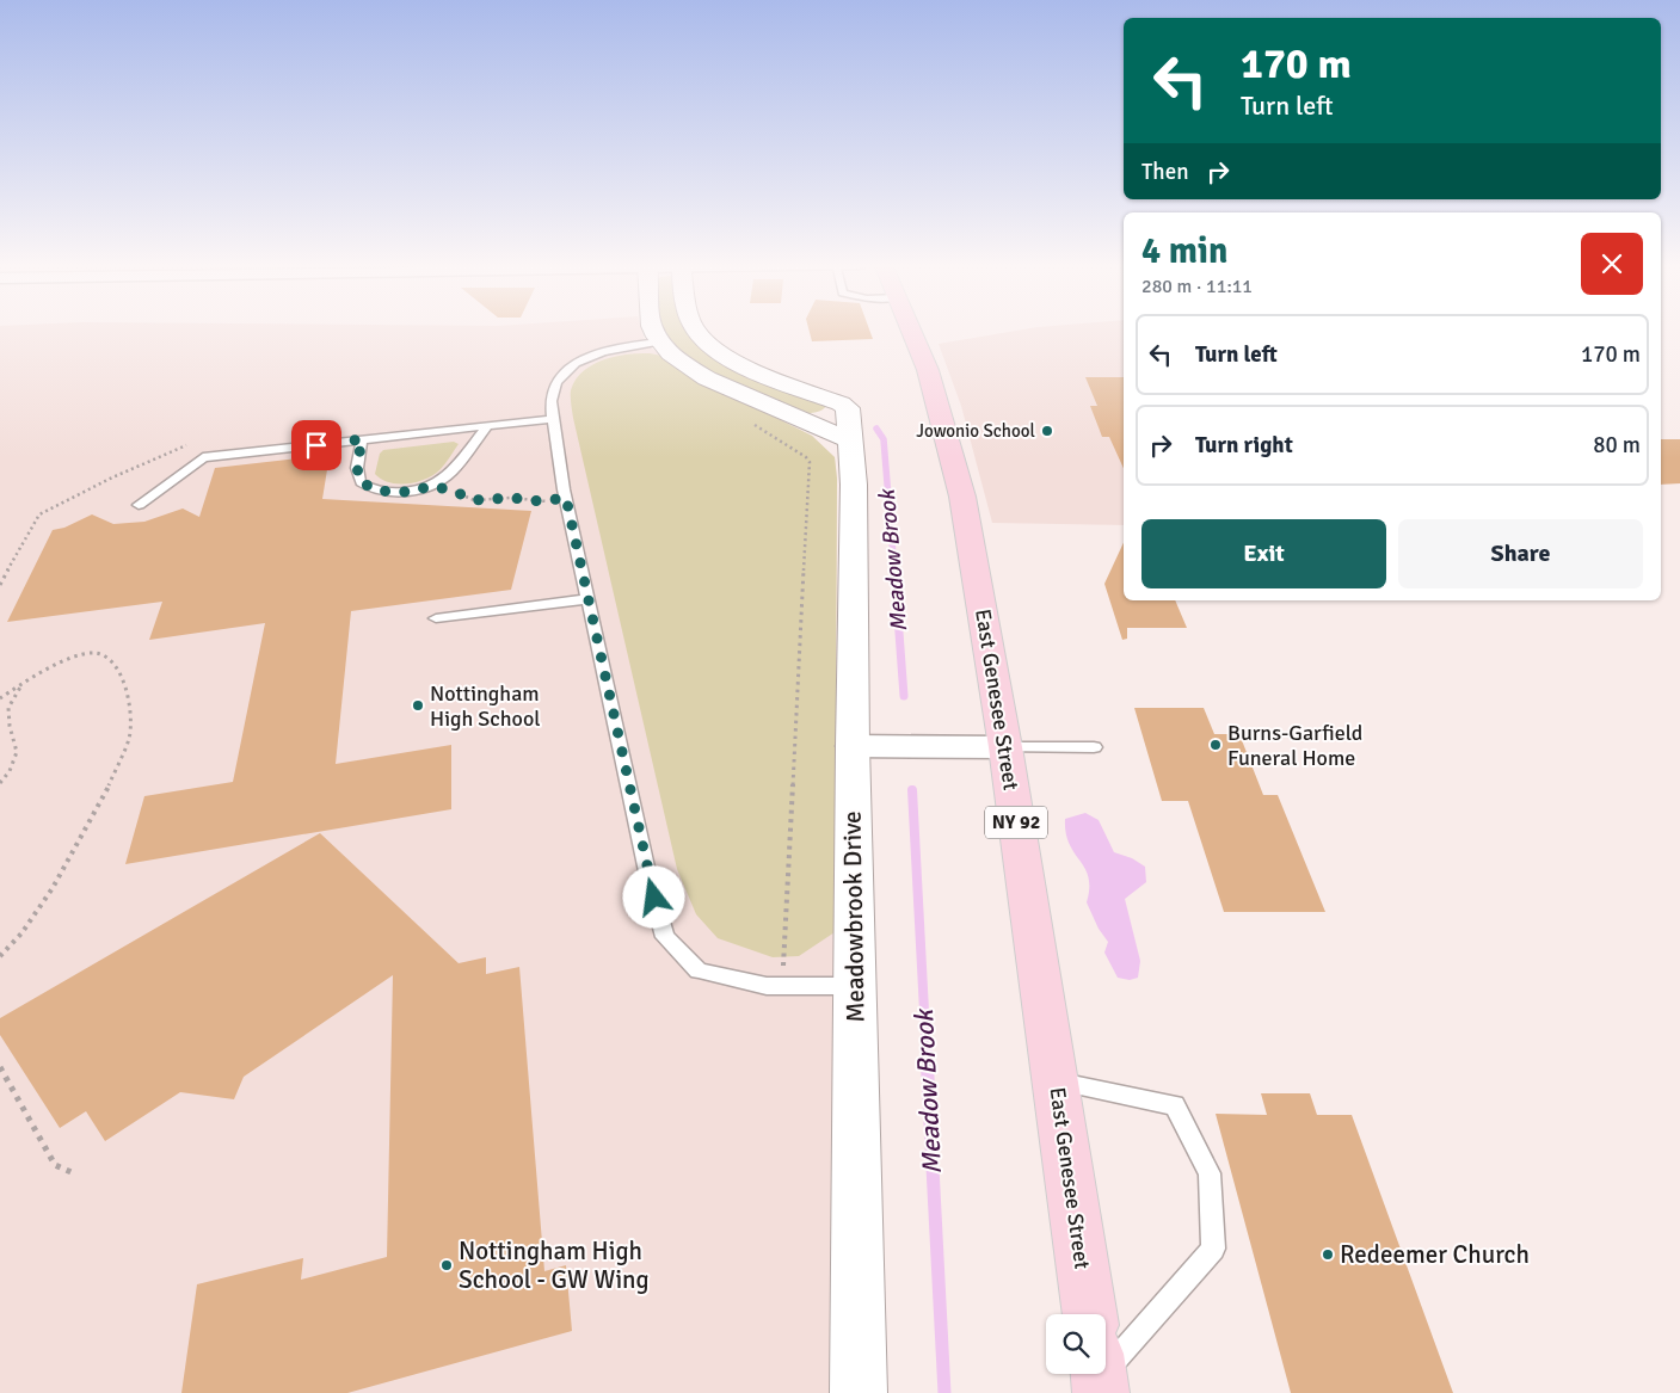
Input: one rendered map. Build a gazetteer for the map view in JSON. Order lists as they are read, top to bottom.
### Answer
{
  "streets": {
    "main road": ["East Genesee Street", "NY 92"],
    "street": ["Meadowbrook Drive"]
  },
  "water": ["Meadow Brook"],
  "places": [
    "Jowonio School",
    "Nottingham High School",
    "Burns-Garfield Funeral Home",
    "Redeemer Church",
    "Nottingham High School - GW Wing"
  ],
  "page": {
    "turn": ["170 m", "Turn left"],
    "then": "Then",
    "heading": ["4 min", "280 m · 11:11"],
    "list": [
      {
        "name": "Turn left",
        "value": "170 m"
      },
      {
        "name": "Turn right",
        "value": "80 m"
      }
    ],
    "buttons": ["Exit", "Share"]
  }
}
